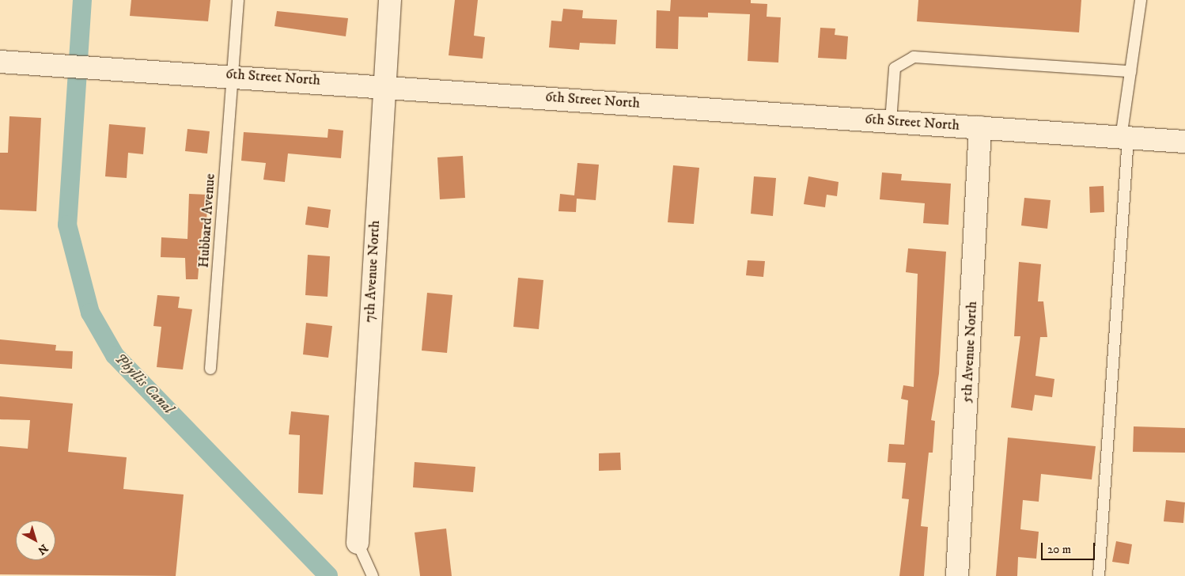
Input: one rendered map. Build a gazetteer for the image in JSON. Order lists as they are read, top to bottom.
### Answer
{
  "streets": {
    "street": ["6th Street North", "7th Avenue North", "5th Avenue North"],
    "lane": ["Hubbard Avenue"]
  },
  "crossings": [
    ["6th Street North", "Hubbard Avenue"],
    ["6th Street North", "7th Avenue North"],
    ["6th Street North", "5th Avenue North"]
  ],
  "water": ["Phyllis Canal"],
  "scale_bar": "20 m",
  "north": "bottom right"
}
